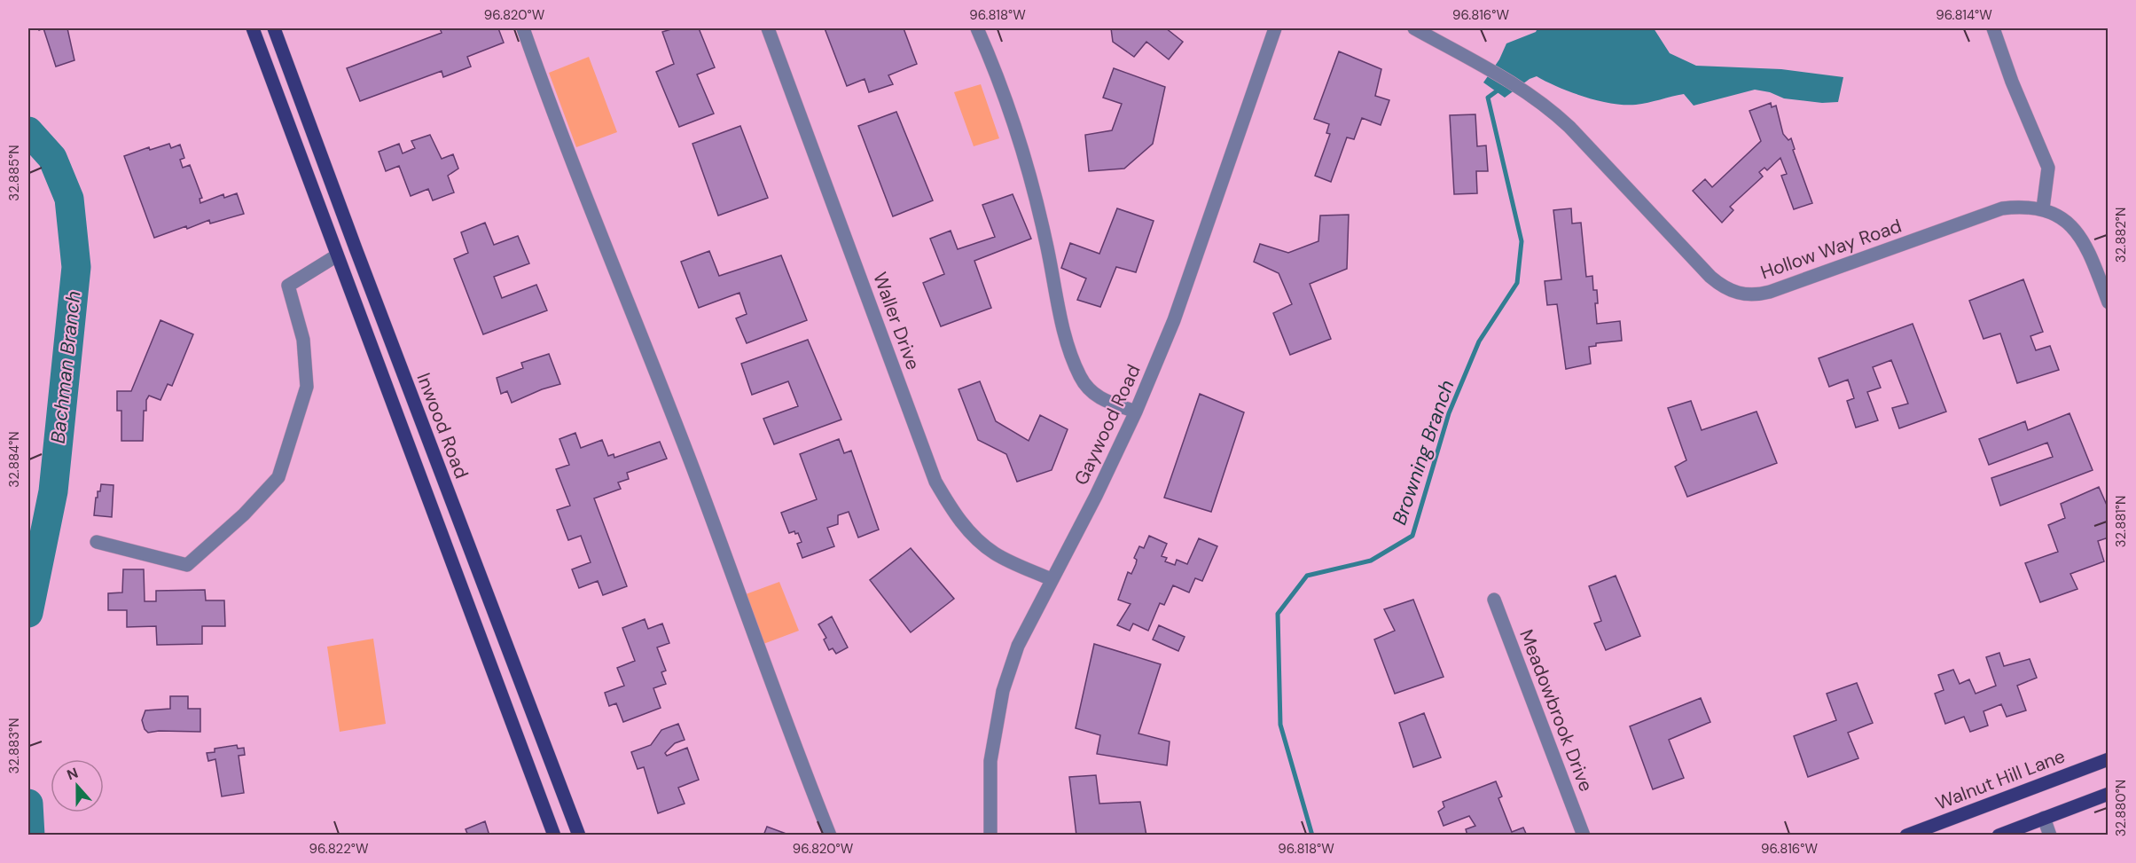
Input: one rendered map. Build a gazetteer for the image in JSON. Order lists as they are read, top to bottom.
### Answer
{
  "streets": {
    "main road": ["Inwood Road", "Walnut Hill Lane"],
    "street": [
      "Hollow Way Road",
      "Waller Drive",
      "Gaywood Road",
      "Meadowbrook Drive"
    ]
  },
  "crossings": [
    ["Waller Drive", "Gaywood Road"]
  ],
  "water": ["Bachman Branch", "Browning Branch"],
  "north": "top",
  "coordinates": [
    "96.820°W",
    "96.818°W",
    "96.816°W",
    "96.814°W",
    "32.885°N",
    "32.882°N",
    "32.884°N",
    "32.881°N",
    "32.883°N",
    "32.880°N",
    "96.822°W"
  ]
}
